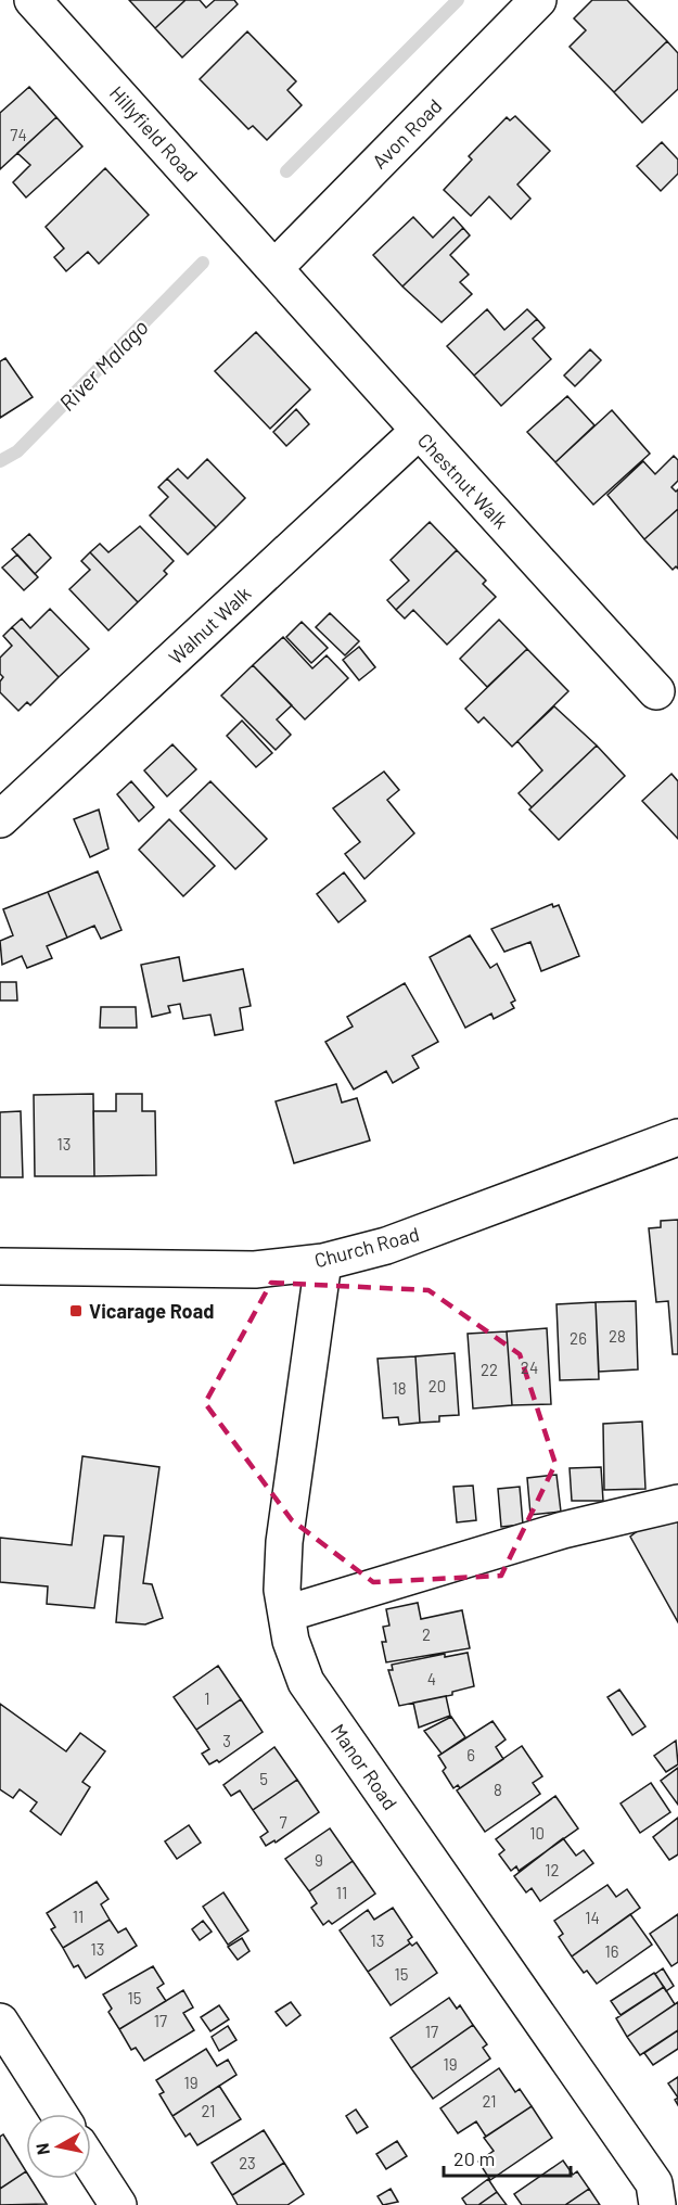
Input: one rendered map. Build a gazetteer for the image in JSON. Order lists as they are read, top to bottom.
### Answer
{
  "streets": {
    "street": [
      "Hillyfield Road",
      "Avon Road",
      "Chestnut Walk",
      "Walnut Walk",
      "Church Road",
      "Manor Road"
    ]
  },
  "crossings": [
    ["Hillyfield Road", "Avon Road"],
    ["Hillyfield Road", "Chestnut Walk"],
    ["Avon Road", "Chestnut Walk"],
    ["Chestnut Walk", "Walnut Walk"],
    ["Church Road", "Manor Road"]
  ],
  "water": ["River Malago"],
  "places": {
    "transit": ["Vicarage Road"]
  },
  "house_numbers": [
    "74",
    "13",
    "28",
    "26",
    "24",
    "22",
    "20",
    "18",
    "2",
    "4",
    "1",
    "3",
    "6",
    "5",
    "8",
    "7",
    "10",
    "9",
    "12",
    "11",
    "11",
    "14",
    "13",
    "13",
    "16",
    "15",
    "15",
    "17",
    "17",
    "19",
    "19",
    "21",
    "21",
    "23"
  ],
  "scale_bar": "20 m",
  "north": "left"
}
